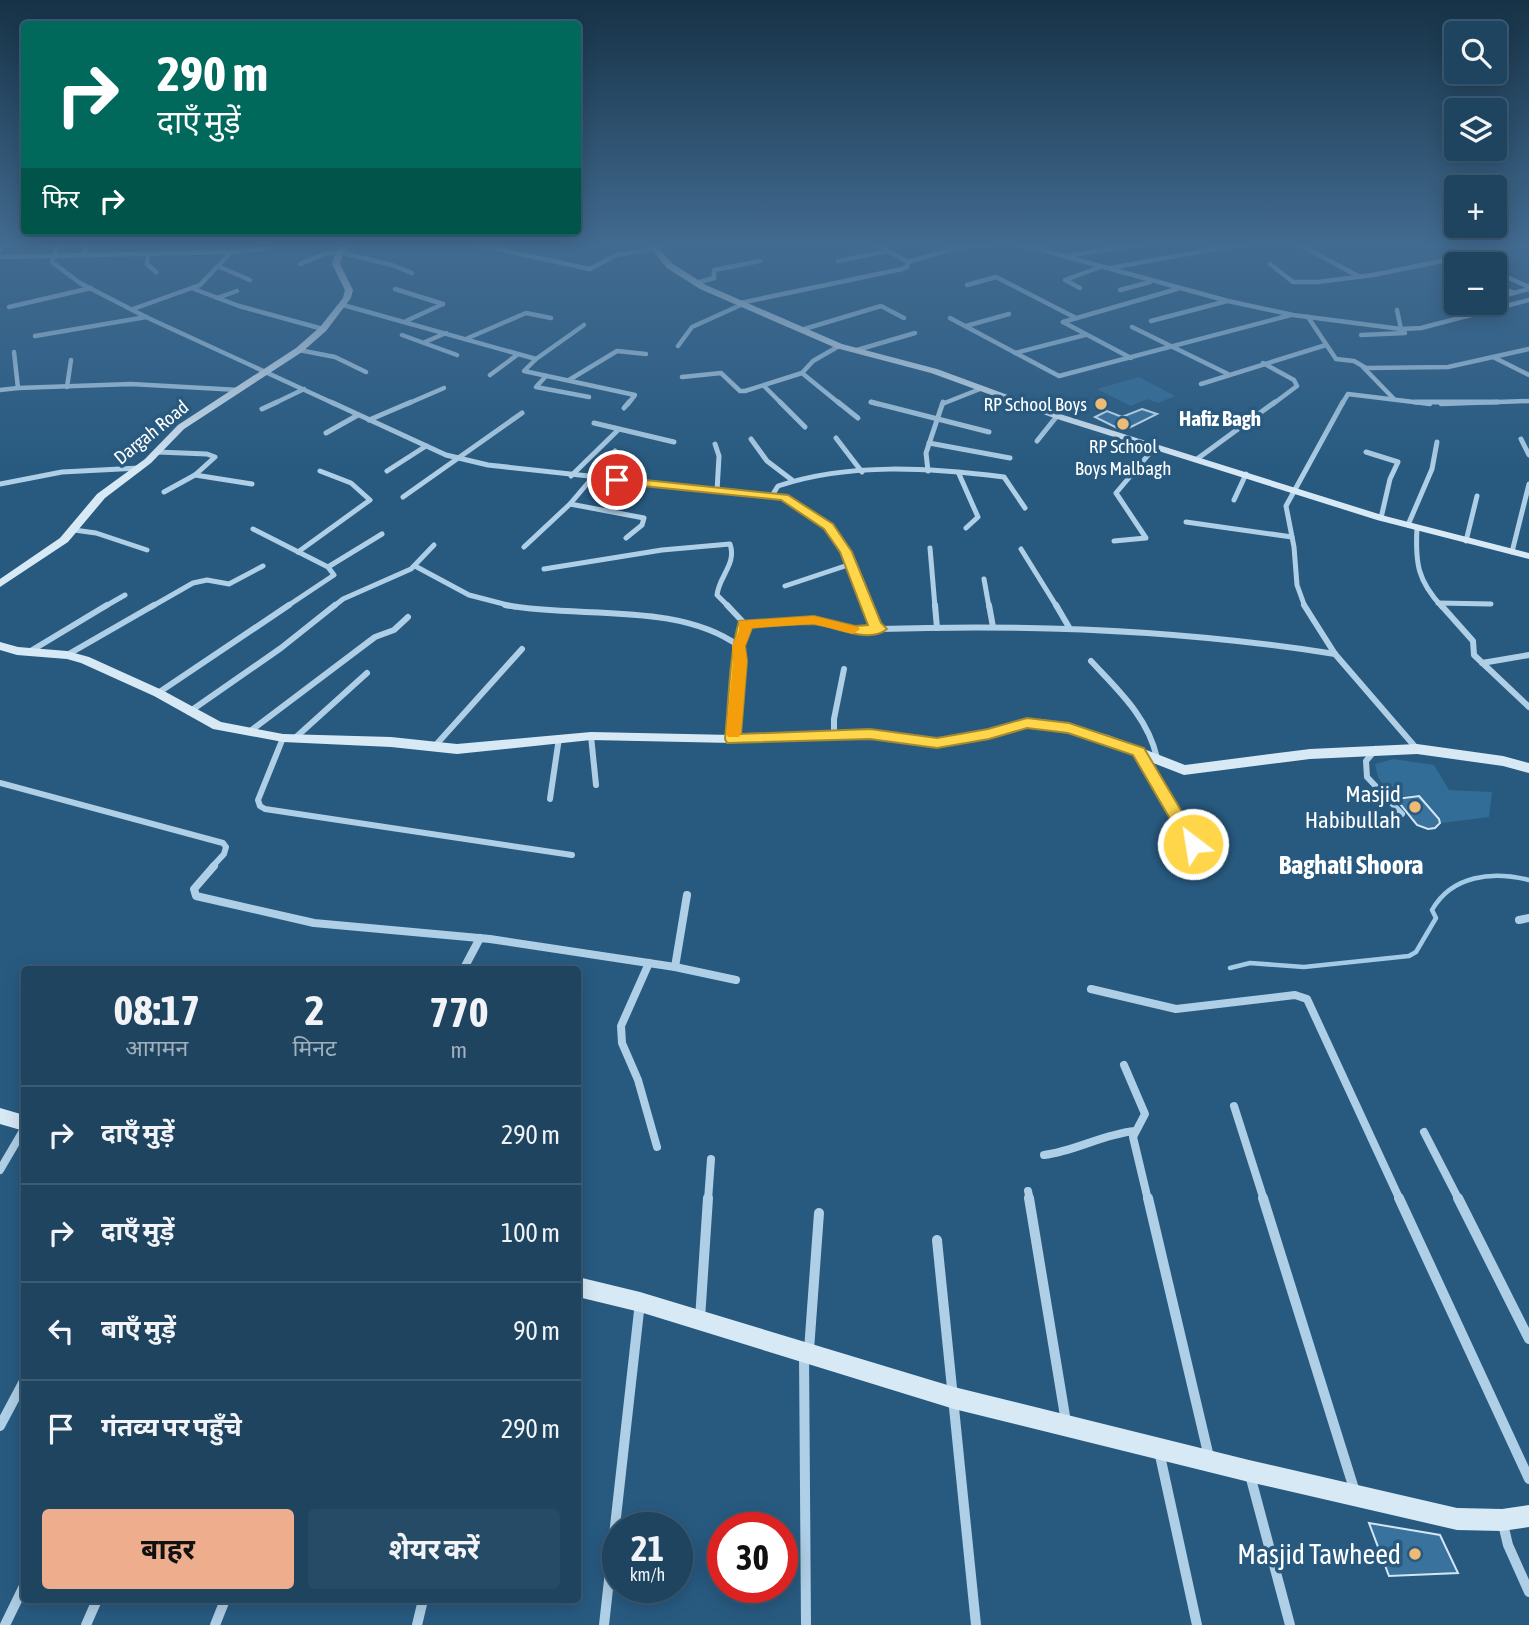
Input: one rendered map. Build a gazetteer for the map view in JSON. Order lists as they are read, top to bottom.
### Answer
{
  "streets": {
    "street": ["Dargah Road"]
  },
  "districts": ["Hafiz Bagh", "Baghati Shoora"],
  "places": [
    "RP School Boys",
    "RP School Boys Malbagh",
    "Masjid Habibullah",
    "Masjid Tawheed"
  ],
  "page": {
    "map_buttons": ["+", "−"],
    "turn": ["290 m", "दाएँ मुड़ें"],
    "then": "फिर",
    "eta": [
      "08:17",
      "आगमन",
      "2",
      "मिनट",
      "770",
      "m"
    ],
    "list": [
      {
        "name": "दाएँ मुड़ें",
        "value": "290 m"
      },
      {
        "name": "दाएँ मुड़ें",
        "value": "100 m"
      },
      {
        "name": "बाएँ मुड़ें",
        "value": "90 m"
      },
      {
        "name": "गंतव्य पर पहुँचे",
        "value": "290 m"
      }
    ],
    "buttons": ["बाहर", "शेयर करें"],
    "speed": "21 km/h",
    "limit": "30"
  }
}
